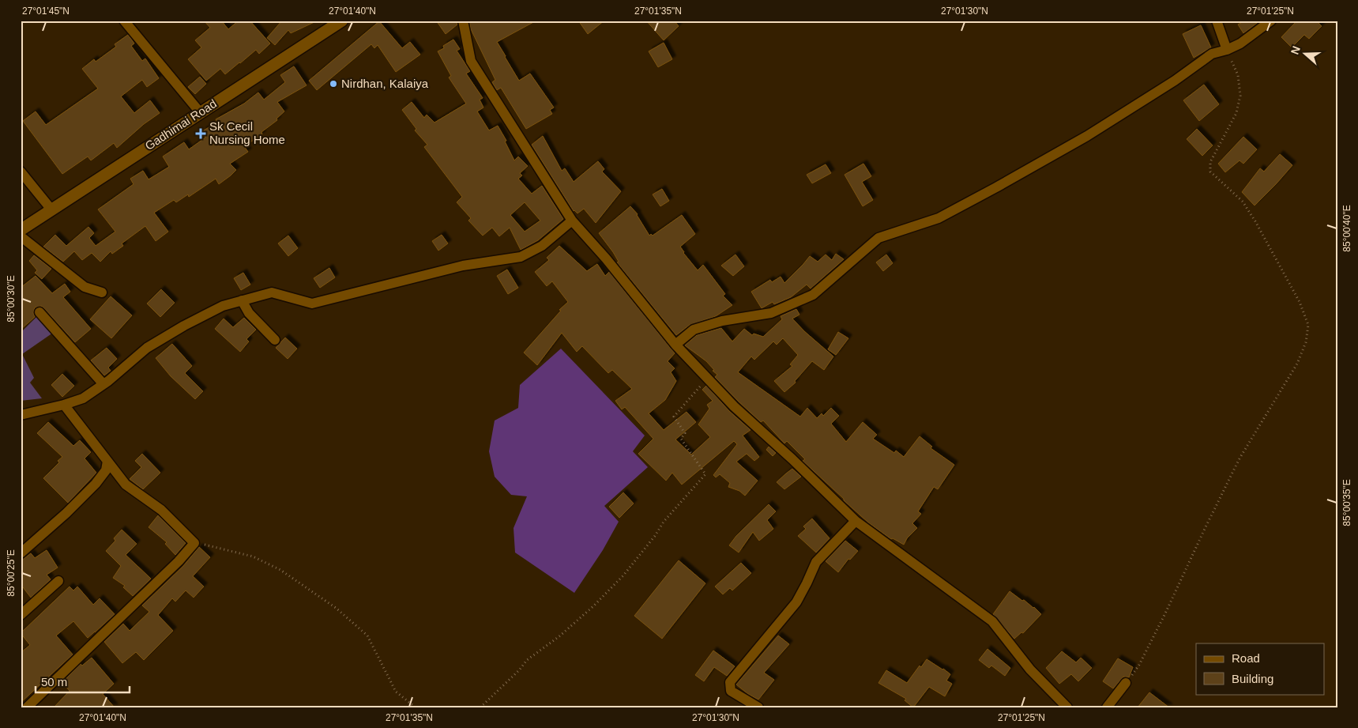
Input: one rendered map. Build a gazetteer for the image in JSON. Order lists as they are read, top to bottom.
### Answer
{
  "streets": {
    "street": ["Gadhimai Road"]
  },
  "places": {
    "other": ["Nirdhan, Kalaiya"],
    "health": ["Sk Cecil Nursing Home"]
  },
  "legend": ["Road", "Building"],
  "scale_bar": "50 m",
  "north": "left",
  "coordinates": [
    "27°01'45\"N",
    "27°01'40\"N",
    "27°01'35\"N",
    "27°01'30\"N",
    "27°01'25\"N",
    "85°00'40\"E",
    "85°00'30\"E",
    "85°00'35\"E",
    "85°00'25\"E"
  ]
}
